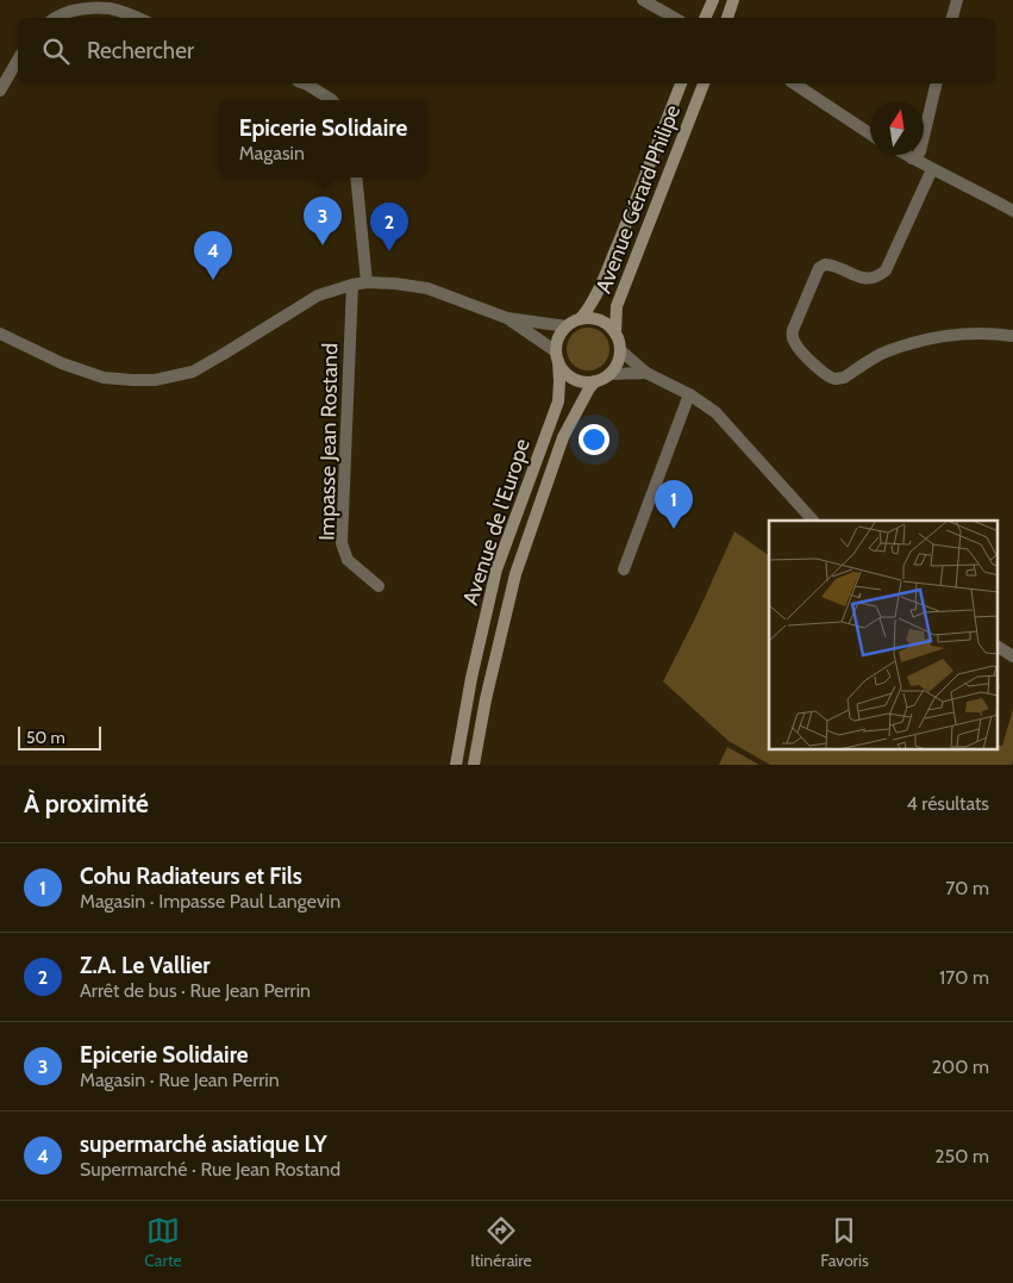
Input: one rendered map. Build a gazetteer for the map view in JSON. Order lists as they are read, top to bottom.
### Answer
{
  "streets": {
    "main road": ["Avenue Gérard Philipe", "Avenue de l'Europe"],
    "street": ["Impasse Jean Rostand"]
  },
  "crossings": [
    ["Avenue Gérard Philipe", "Avenue de l'Europe"]
  ],
  "scale_bar": "50 m",
  "north": "top",
  "page": {
    "search": "Rechercher",
    "popup": ["Epicerie Solidaire", "Magasin"],
    "pins": [
      "3",
      "2",
      "4",
      "1"
    ],
    "scale": "50 m",
    "heading": ["À proximité", "4 résultats"],
    "list": [
      {
        "mark": "1",
        "name": "Cohu Radiateurs et Fils",
        "note": "Magasin · Impasse Paul Langevin",
        "value": "70 m"
      },
      {
        "mark": "2",
        "name": "Z.A. Le Vallier",
        "note": "Arrêt de bus · Rue Jean Perrin",
        "value": "170 m"
      },
      {
        "mark": "3",
        "name": "Epicerie Solidaire",
        "note": "Magasin · Rue Jean Perrin",
        "value": "200 m"
      },
      {
        "mark": "4",
        "name": "supermarché asiatique LY",
        "note": "Supermarché · Rue Jean Rostand",
        "value": "250 m"
      }
    ],
    "nav": ["Carte", "Itinéraire", "Favoris"]
  }
}
